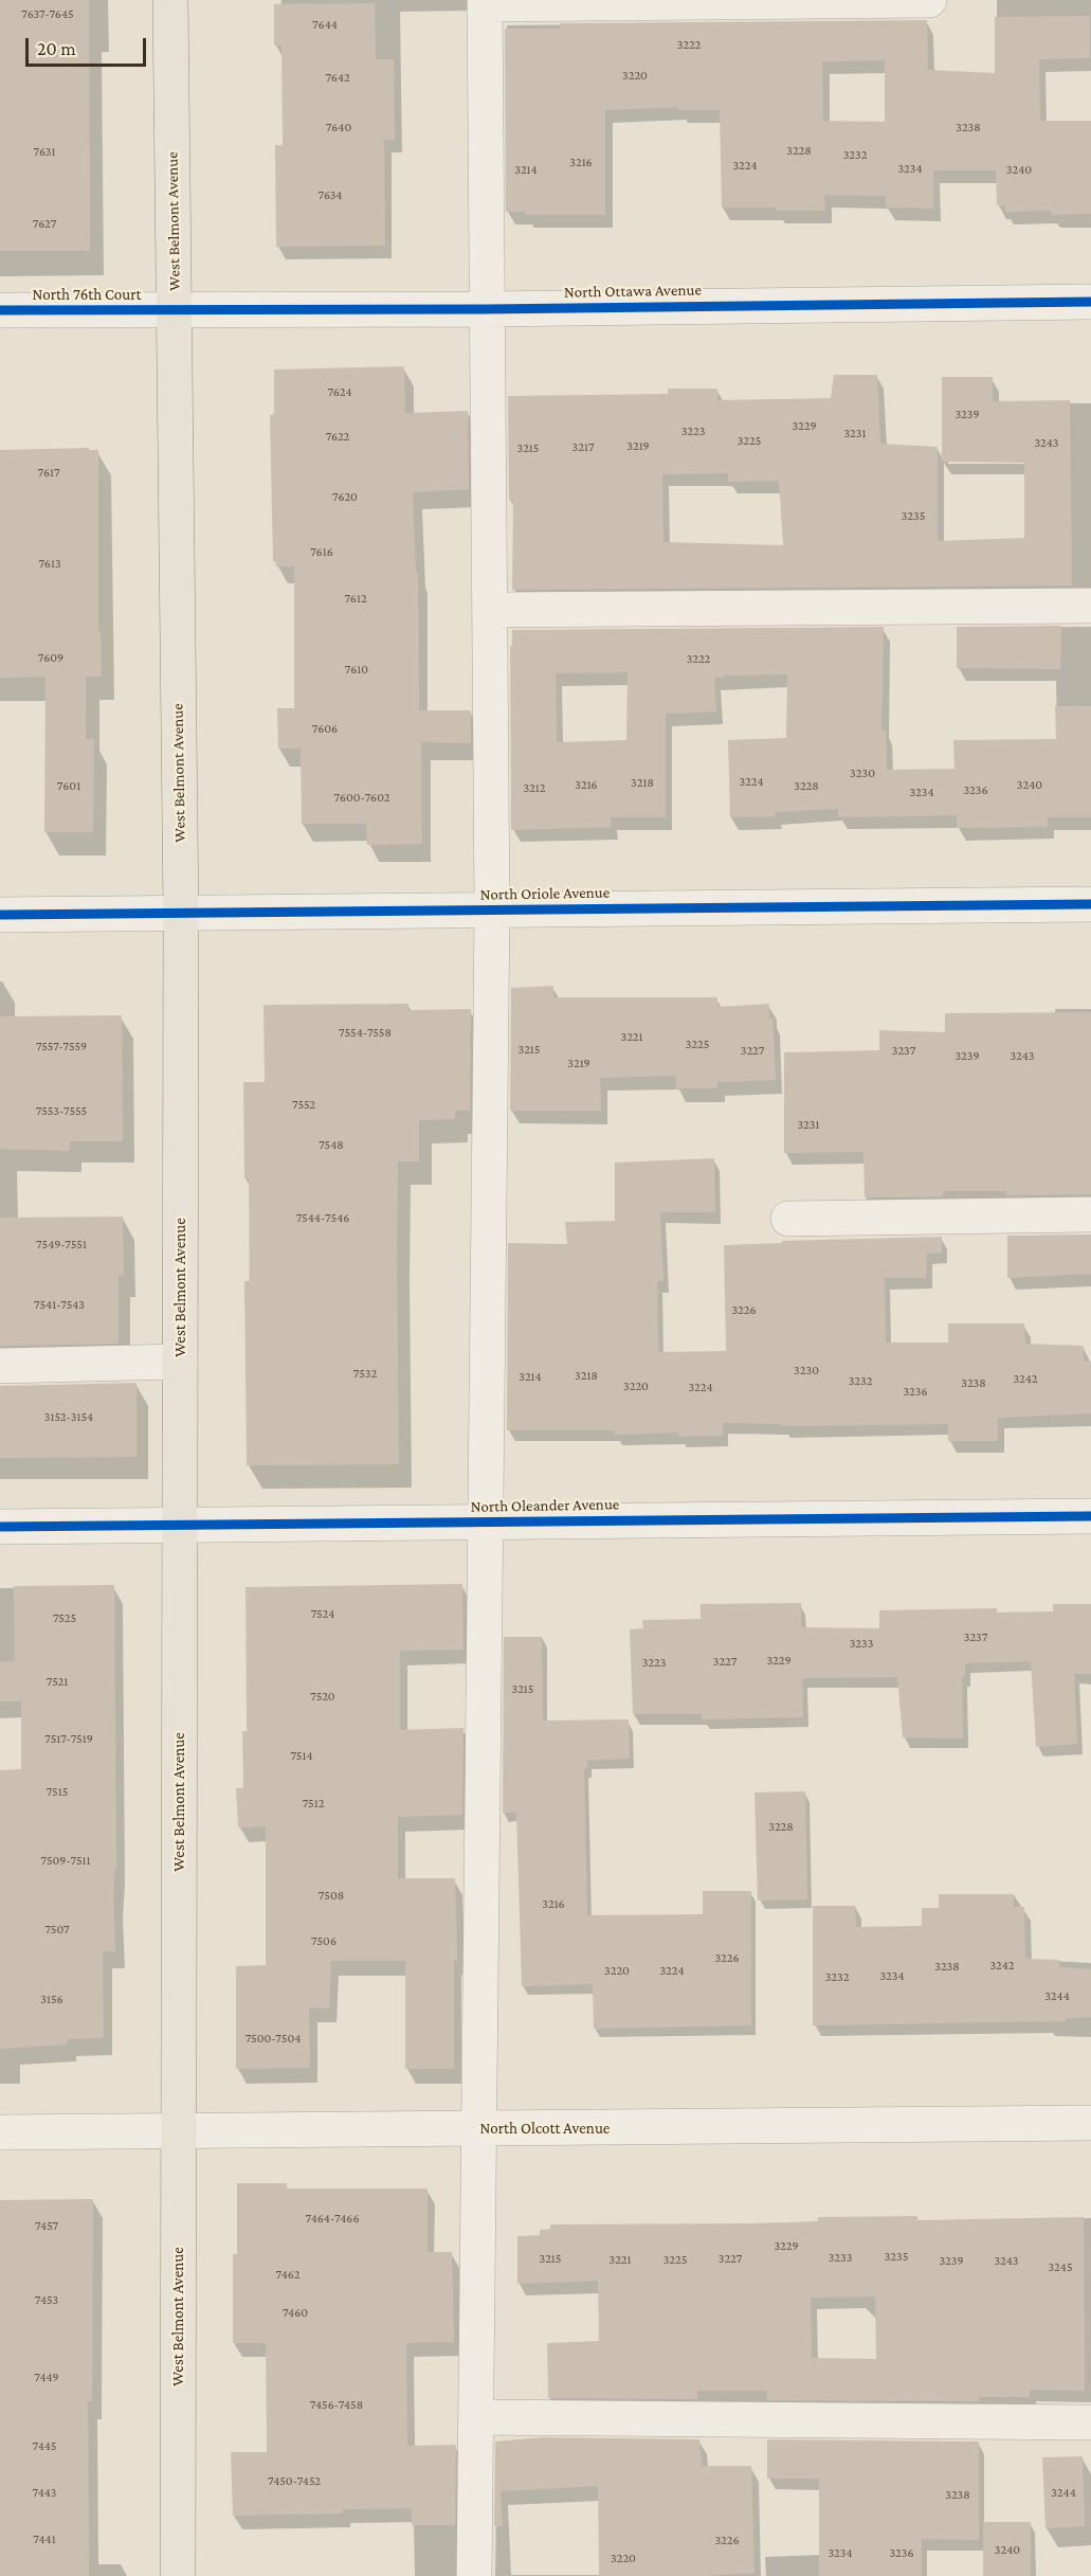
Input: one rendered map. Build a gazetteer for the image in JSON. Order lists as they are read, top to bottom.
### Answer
{
  "streets": {
    "main road": ["West Belmont Avenue"],
    "street": [
      "North Ottawa Avenue",
      "North 76th Court",
      "North Oriole Avenue",
      "North Oleander Avenue",
      "North Olcott Avenue"
    ]
  },
  "crossings": [
    ["West Belmont Avenue", "North Ottawa Avenue"],
    ["West Belmont Avenue", "North 76th Court"],
    ["West Belmont Avenue", "North Oriole Avenue"],
    ["West Belmont Avenue", "North Oleander Avenue"],
    ["West Belmont Avenue", "North Olcott Avenue"],
    ["North Ottawa Avenue", "North 76th Court"]
  ],
  "house_numbers": [
    "7637-7645",
    "7644",
    "3222",
    "3220",
    "7642",
    "7640",
    "3238",
    "3228",
    "7631",
    "3232",
    "3216",
    "3224",
    "3234",
    "3214",
    "3240",
    "7634",
    "7627",
    "7624",
    "3239",
    "3229",
    "3223",
    "3231",
    "7622",
    "3225",
    "3243",
    "3219",
    "3217",
    "3215",
    "7617",
    "7620",
    "3235",
    "7616",
    "7613",
    "7612",
    "7609",
    "3222",
    "7610",
    "7606",
    "3230",
    "3224",
    "3218",
    "3216",
    "3240",
    "7601",
    "3228",
    "3212",
    "3236",
    "3234",
    "7600-7602",
    "7554-7558",
    "3221",
    "3225",
    "7557-7559",
    "3215",
    "3227",
    "3237",
    "3239",
    "3243",
    "3219",
    "7552",
    "7553-7555",
    "3231",
    "7548",
    "7544-7546",
    "7549-7551",
    "7541-7543",
    "3226",
    "3230",
    "7532",
    "3218",
    "3214",
    "3242",
    "3232",
    "3238",
    "3220",
    "3224",
    "3236",
    "3152-3154",
    "7524",
    "7525",
    "3237",
    "3233",
    "3229",
    "3227",
    "3223",
    "7521",
    "3215",
    "7520",
    "7517-7519",
    "7514",
    "7515",
    "7512",
    "3228",
    "7509-7511",
    "7508",
    "3216",
    "7507",
    "7506",
    "3226",
    "3242",
    "3238",
    "3220",
    "3224",
    "3234",
    "3232",
    "3244",
    "3156",
    "7500-7504",
    "7464-7466",
    "7457",
    "3229",
    "3235",
    "3233",
    "3215",
    "3227",
    "3221",
    "3225",
    "3239",
    "3243",
    "3245",
    "7462",
    "7453",
    "7460",
    "7449",
    "7456-7458",
    "7445",
    "7450-7452",
    "7443",
    "3244",
    "3238",
    "7441",
    "3226",
    "3240",
    "3234",
    "3236",
    "3220"
  ],
  "scale_bar": "20 m"
}
